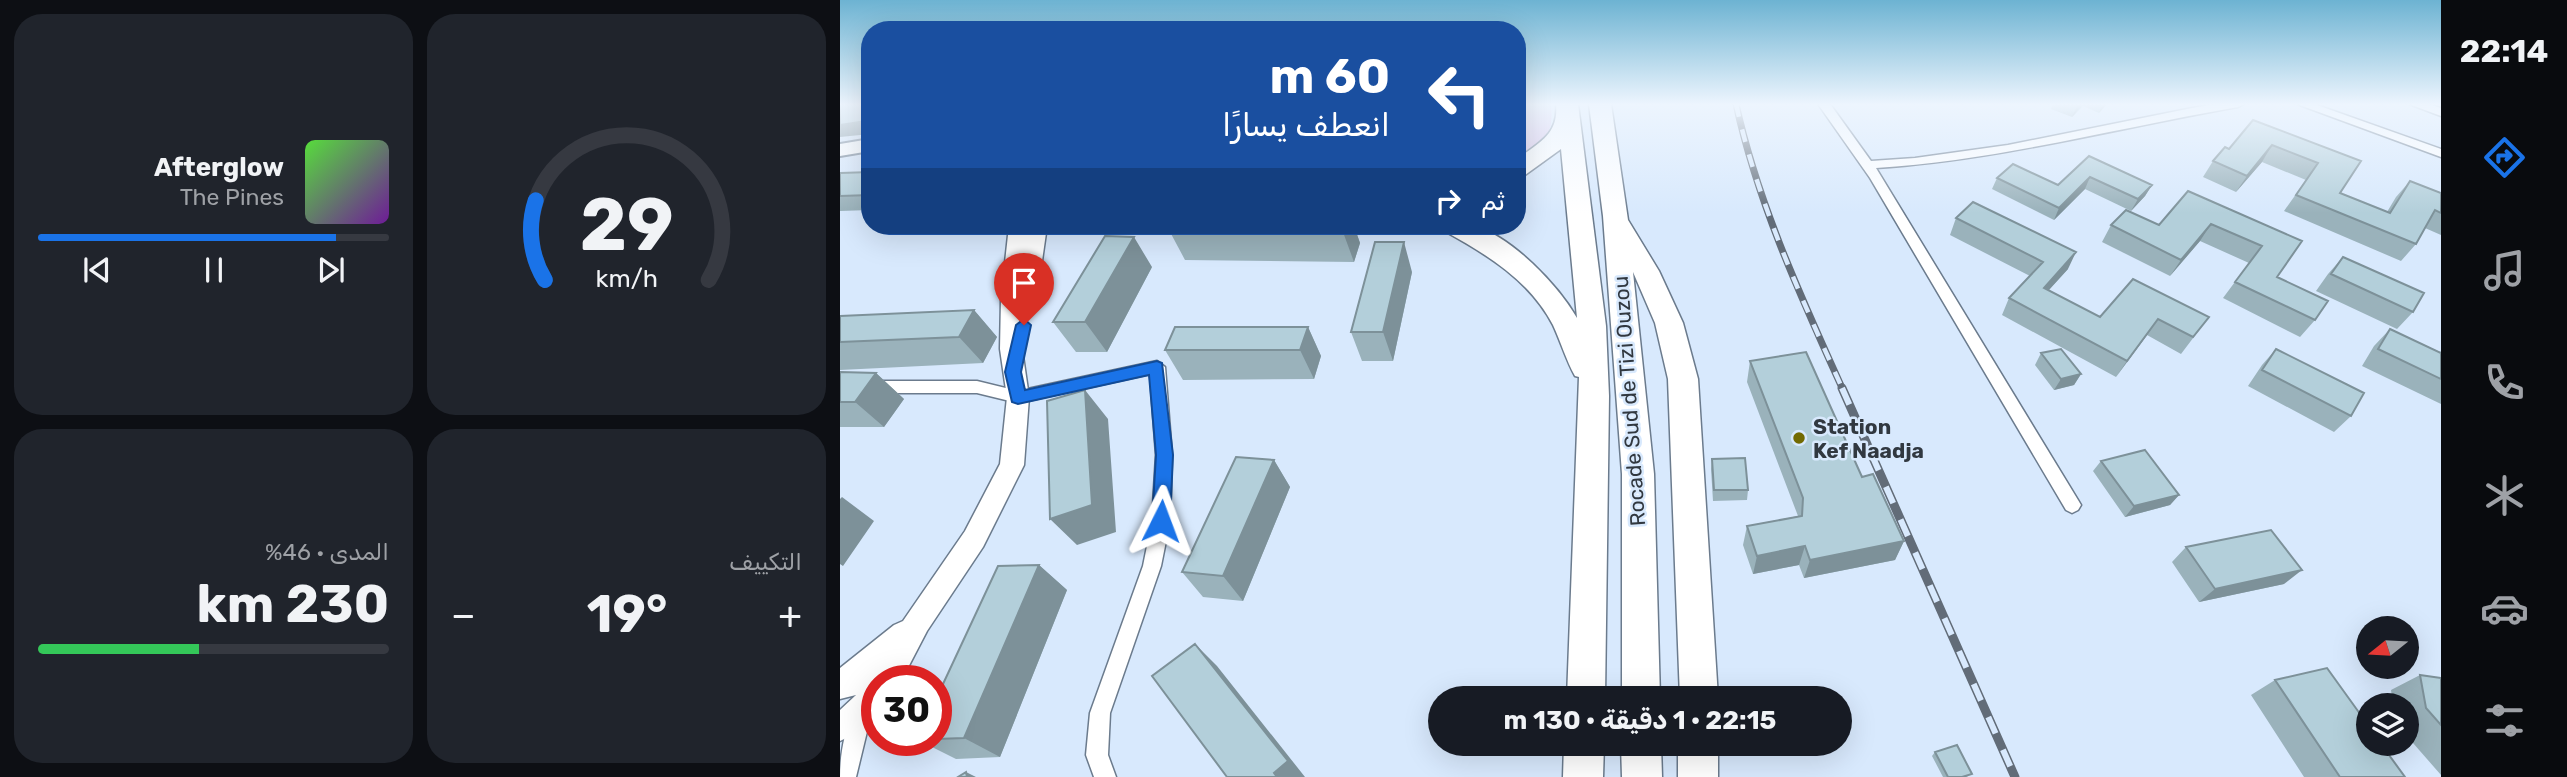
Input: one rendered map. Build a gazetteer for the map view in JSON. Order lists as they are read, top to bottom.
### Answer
{
  "streets": {
    "highway": ["Rocade Sud de Tizi Ouzou"]
  },
  "places": ["Station Kef Naadja"],
  "north": "left",
  "page": {
    "tabs": "22:14",
    "turn": ["60 m", "انعطف يسارًا"],
    "song": ["Afterglow", "The Pines"],
    "then": "ثم",
    "tile": [
      "التكييف",
      ["المدى · 46%", "230 km"]
    ],
    "heat": ["−", "19°", "+"],
    "limit": "30",
    "trip": "22:15 · 1 دقيقة · 130 m",
    "gauge": ["29", "km/h"]
  }
}
